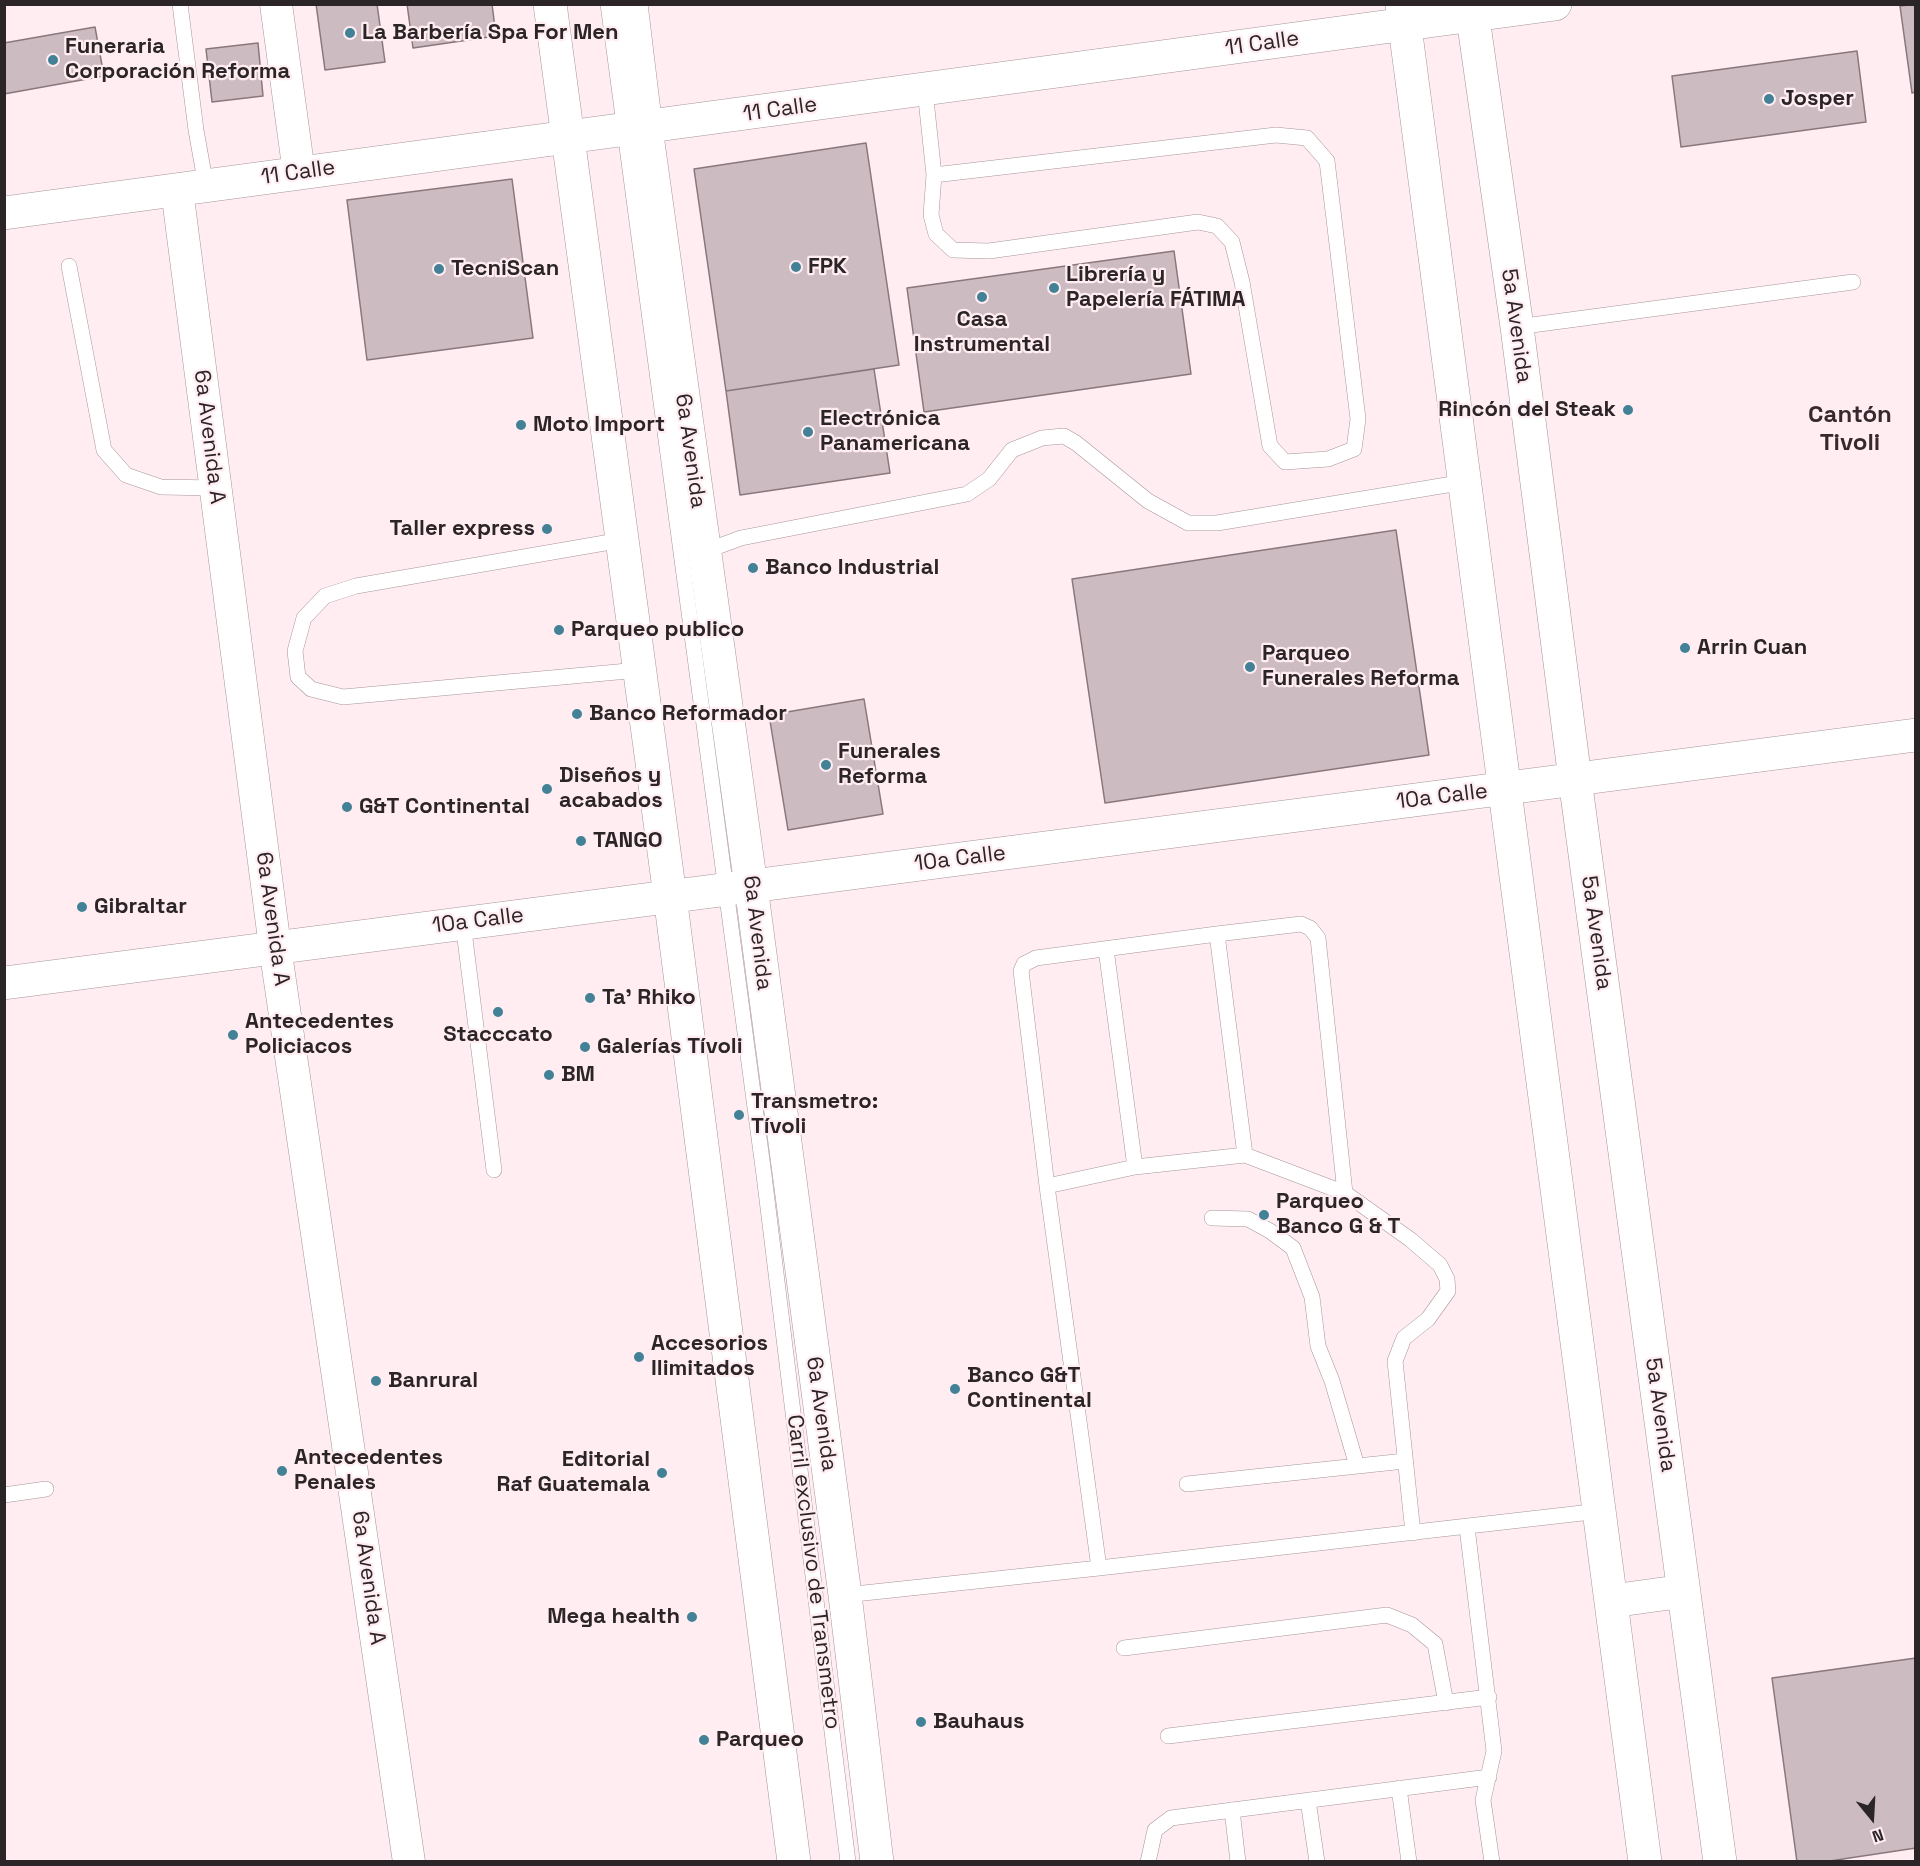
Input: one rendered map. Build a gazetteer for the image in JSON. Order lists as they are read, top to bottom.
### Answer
{
  "streets": {
    "street": [
      "11 Calle",
      "5a Avenida",
      "6a Avenida A",
      "6a Avenida",
      "10a Calle"
    ],
    "lane": ["Carril exclusivo de Transmetro"]
  },
  "crossings": [
    ["11 Calle", "5a Avenida"],
    ["11 Calle", "6a Avenida A"],
    ["11 Calle", "6a Avenida"],
    ["11 Calle", "Carril exclusivo de Transmetro"],
    ["5a Avenida", "10a Calle"],
    ["6a Avenida A", "10a Calle"],
    ["6a Avenida", "10a Calle"],
    ["6a Avenida", "Carril exclusivo de Transmetro"],
    ["10a Calle", "Carril exclusivo de Transmetro"]
  ],
  "districts": ["Cantón Tivoli"],
  "places": [
    "La Barbería Spa For Men",
    "Funeraria Corporación Reforma",
    "Josper",
    "FPK",
    "TecniScan",
    "Librería y Papelería FÁTIMA",
    "Casa Instrumental",
    "Rincón del Steak",
    "Moto Import",
    "Electrónica Panamericana",
    "Taller express",
    "Banco Industrial",
    "Parqueo publico",
    "Arrin Cuan",
    "Parqueo Funerales Reforma",
    "Banco Reformador",
    "Funerales Reforma",
    "Diseños y acabados",
    "G&T Continental",
    "TANGO",
    "Gibraltar",
    "Ta' Rhiko",
    "Stacccato",
    "Antecedentes Policiacos",
    "Galerías Tívoli",
    "BM",
    "Transmetro: Tívoli",
    "Parqueo Banco G & T",
    "Accesorios Ilimitados",
    "Banrural",
    "Banco G&T Continental",
    "Antecedentes Penales",
    "Editorial Raf Guatemala",
    "Mega health",
    "Bauhaus",
    "Parqueo"
  ],
  "north": "bottom"
}
